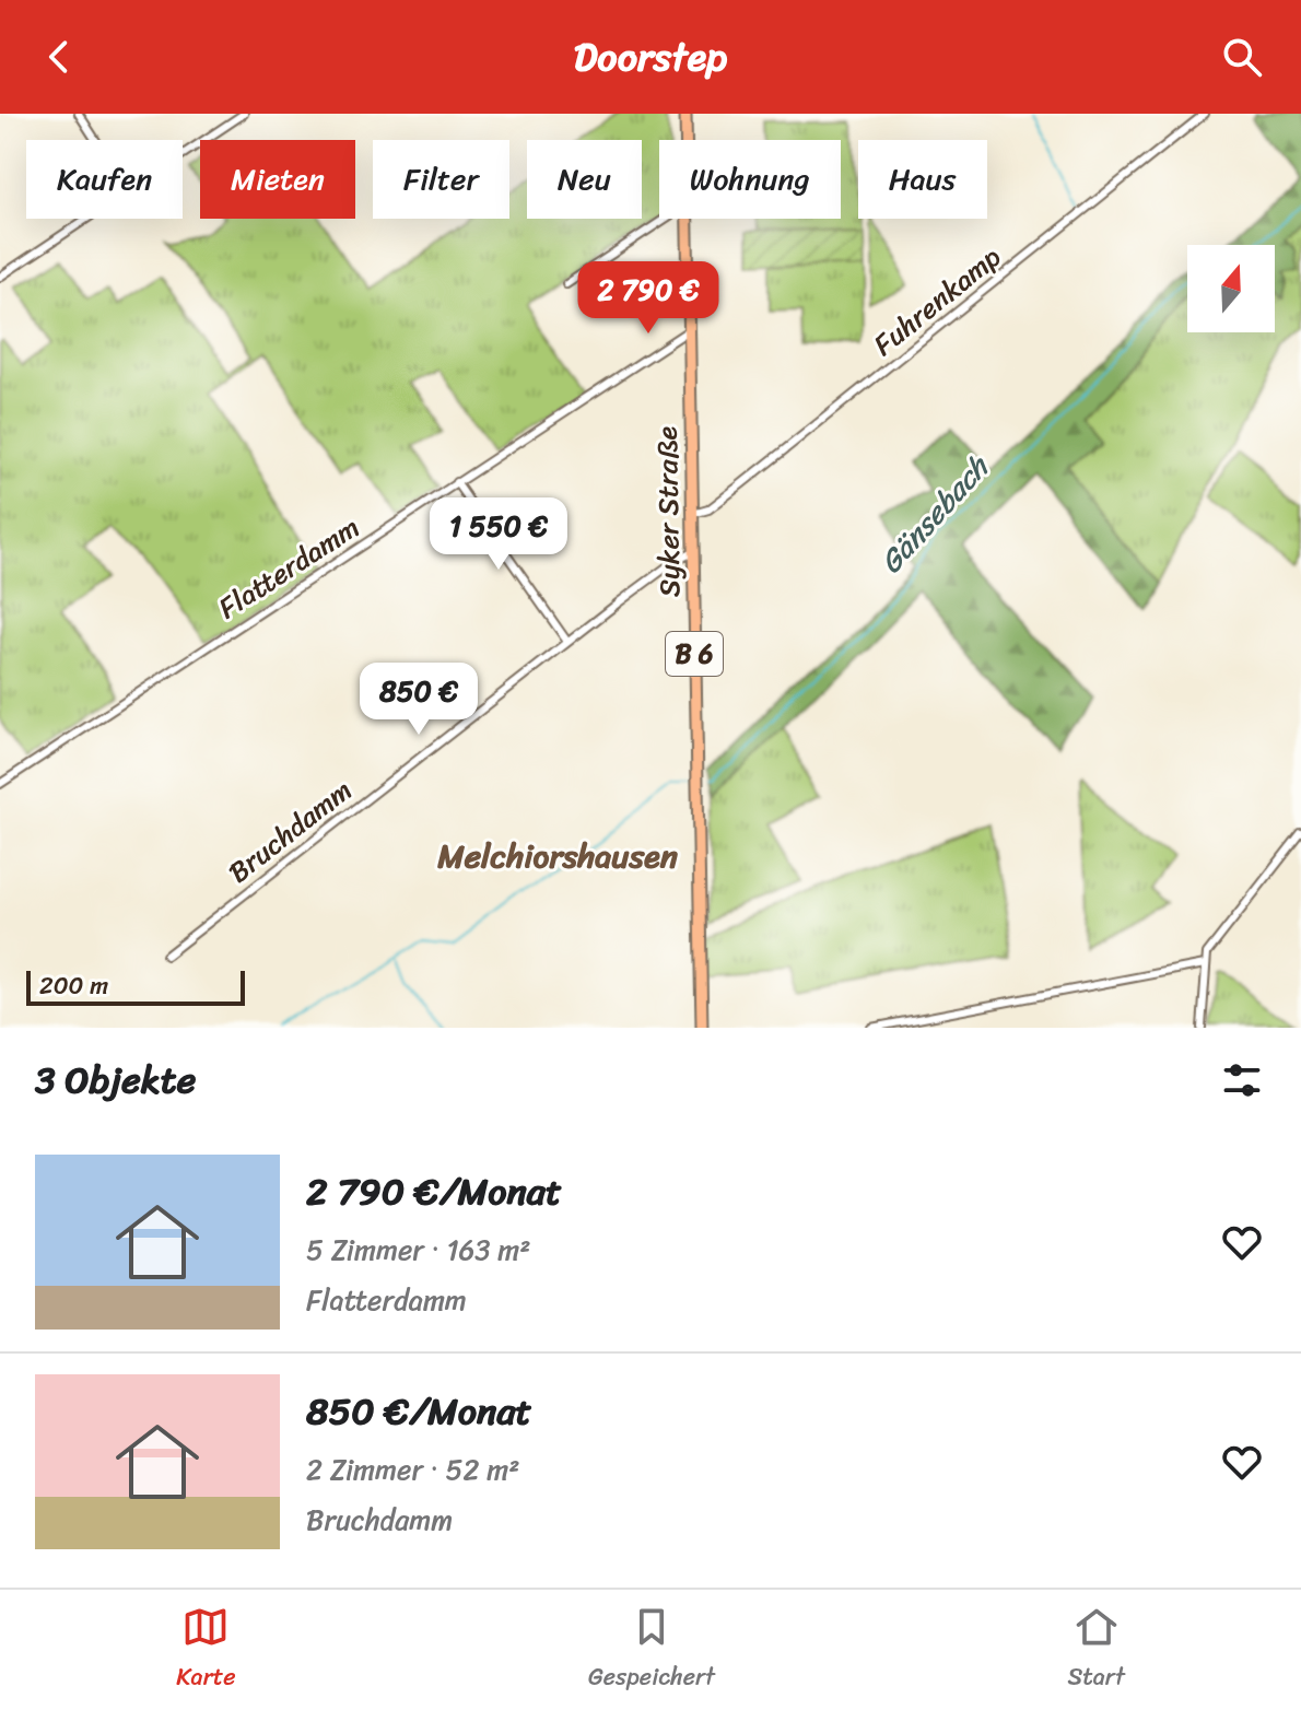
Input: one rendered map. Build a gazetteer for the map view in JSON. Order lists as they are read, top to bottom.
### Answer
{
  "streets": {
    "main road": ["Syker Straße", "B 6"],
    "street": ["Fuhrenkamp", "Flatterdamm", "Bruchdamm"]
  },
  "crossings": [
    ["Fuhrenkamp", "Syker Straße"],
    ["Syker Straße", "Flatterdamm"],
    ["Syker Straße", "Bruchdamm"]
  ],
  "districts": ["Melchiorshausen"],
  "water": ["Gänsebach"],
  "scale_bar": "200 m",
  "north": "top",
  "page": {
    "header": "Doorstep",
    "chip": [
      "Kaufen",
      "Mieten",
      "Filter",
      "Neu",
      "Wohnung",
      "Haus"
    ],
    "price": ["2 790 €", "1 550 €", "850 €"],
    "scale": "200 m",
    "heading": "3 Objekte",
    "list": [
      {
        "name": "2 790 €/Monat",
        "note": "5 Zimmer · 163 m² · Flatterdamm"
      },
      {
        "name": "850 €/Monat",
        "note": "2 Zimmer · 52 m² · Bruchdamm"
      }
    ],
    "tabs": ["Karte", "Gespeichert", "Start"]
  }
}
